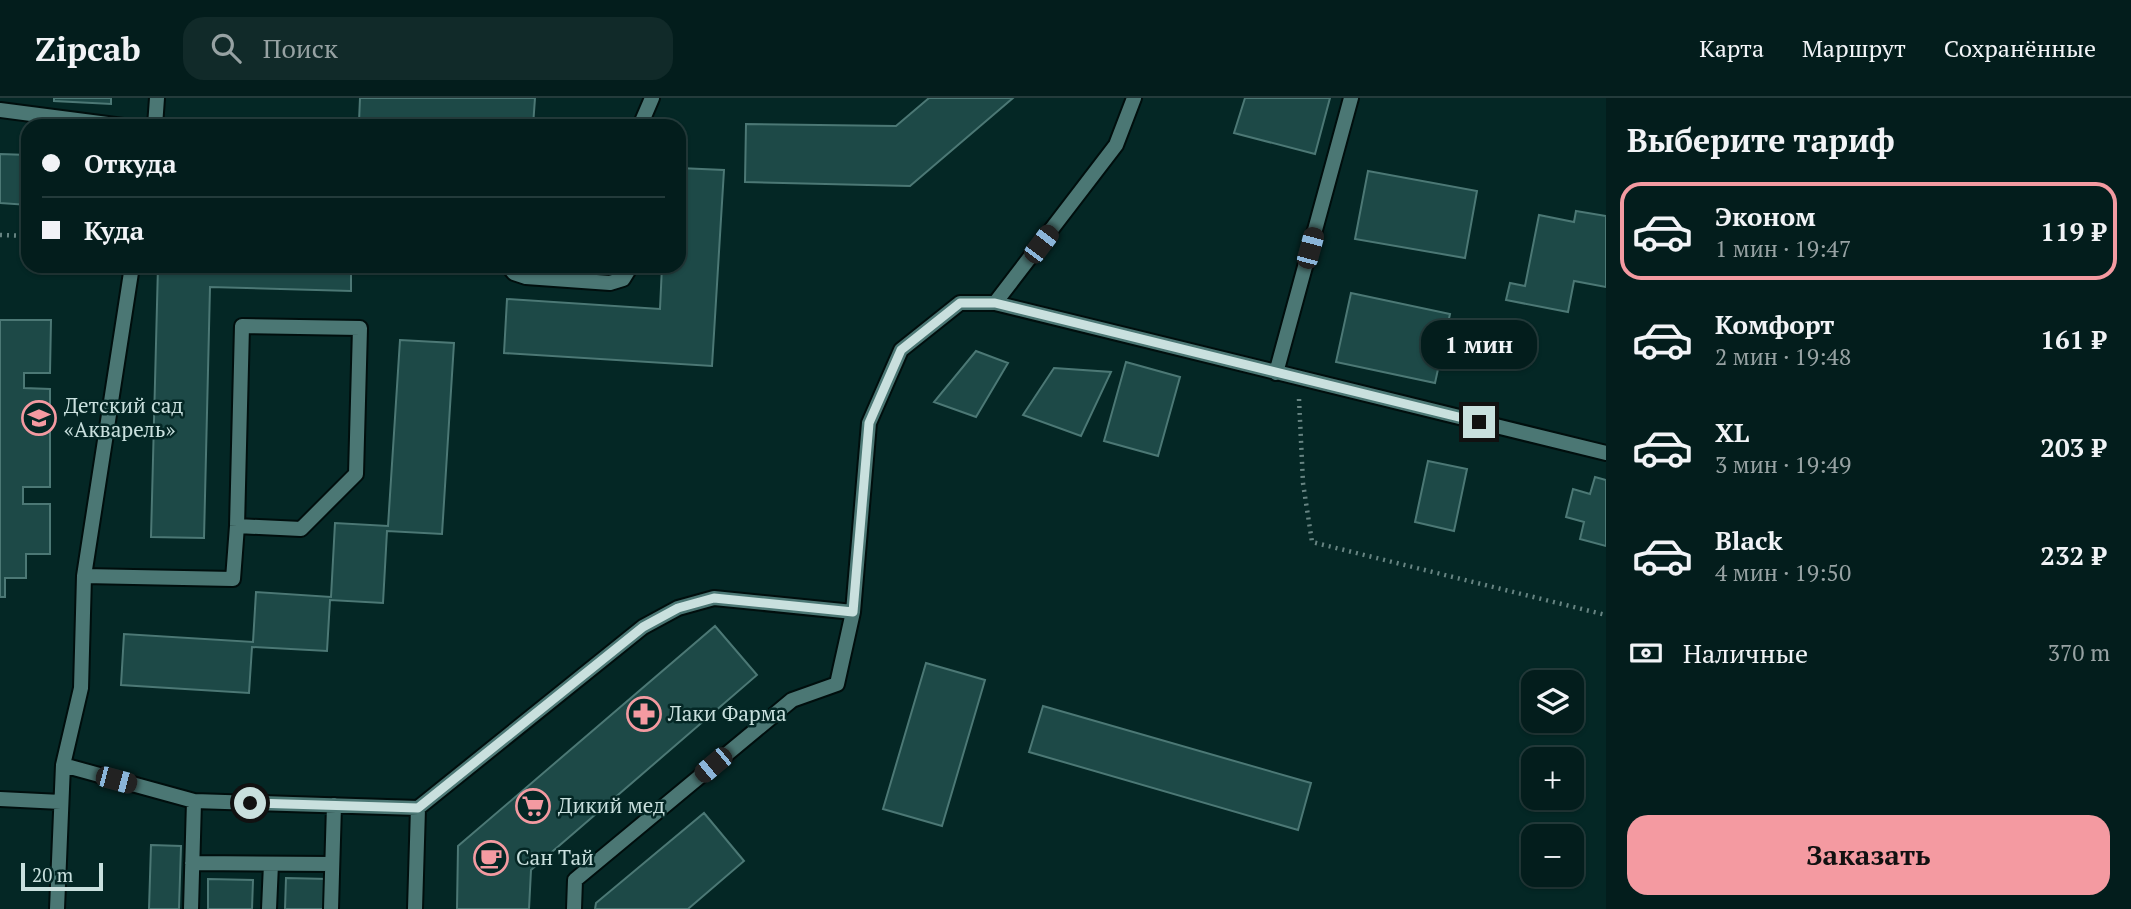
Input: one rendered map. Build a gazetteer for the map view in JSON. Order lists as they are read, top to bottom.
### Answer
{
  "places": {
    "school or university": ["Детский сад «Акварель»"],
    "pharmacy": ["Лаки Фарма"],
    "supermarket": ["Дикий мед"],
    "cafe": ["Сан Тай"]
  },
  "scale_bar": "20 m",
  "page": {
    "header": "Zipcab",
    "search": "Поиск",
    "nav": ["Карта", "Маршрут", "Сохранённые"],
    "heading": "Выберите тариф",
    "banner": ["Откуда", "Куда"],
    "list": [
      {
        "name": "Эконом",
        "note": "1 мин · 19:47",
        "value": "119 ₽"
      },
      {
        "name": "Комфорт",
        "note": "2 мин · 19:48",
        "value": "161 ₽"
      },
      {
        "name": "XL",
        "note": "3 мин · 19:49",
        "value": "203 ₽"
      },
      {
        "name": "Black",
        "note": "4 мин · 19:50",
        "value": "232 ₽"
      }
    ],
    "bubble": "1 мин",
    "pay": ["Наличные", "370 m"],
    "map_buttons": ["+", "−"],
    "buttons": "Заказать",
    "scale": "20 m"
  }
}
